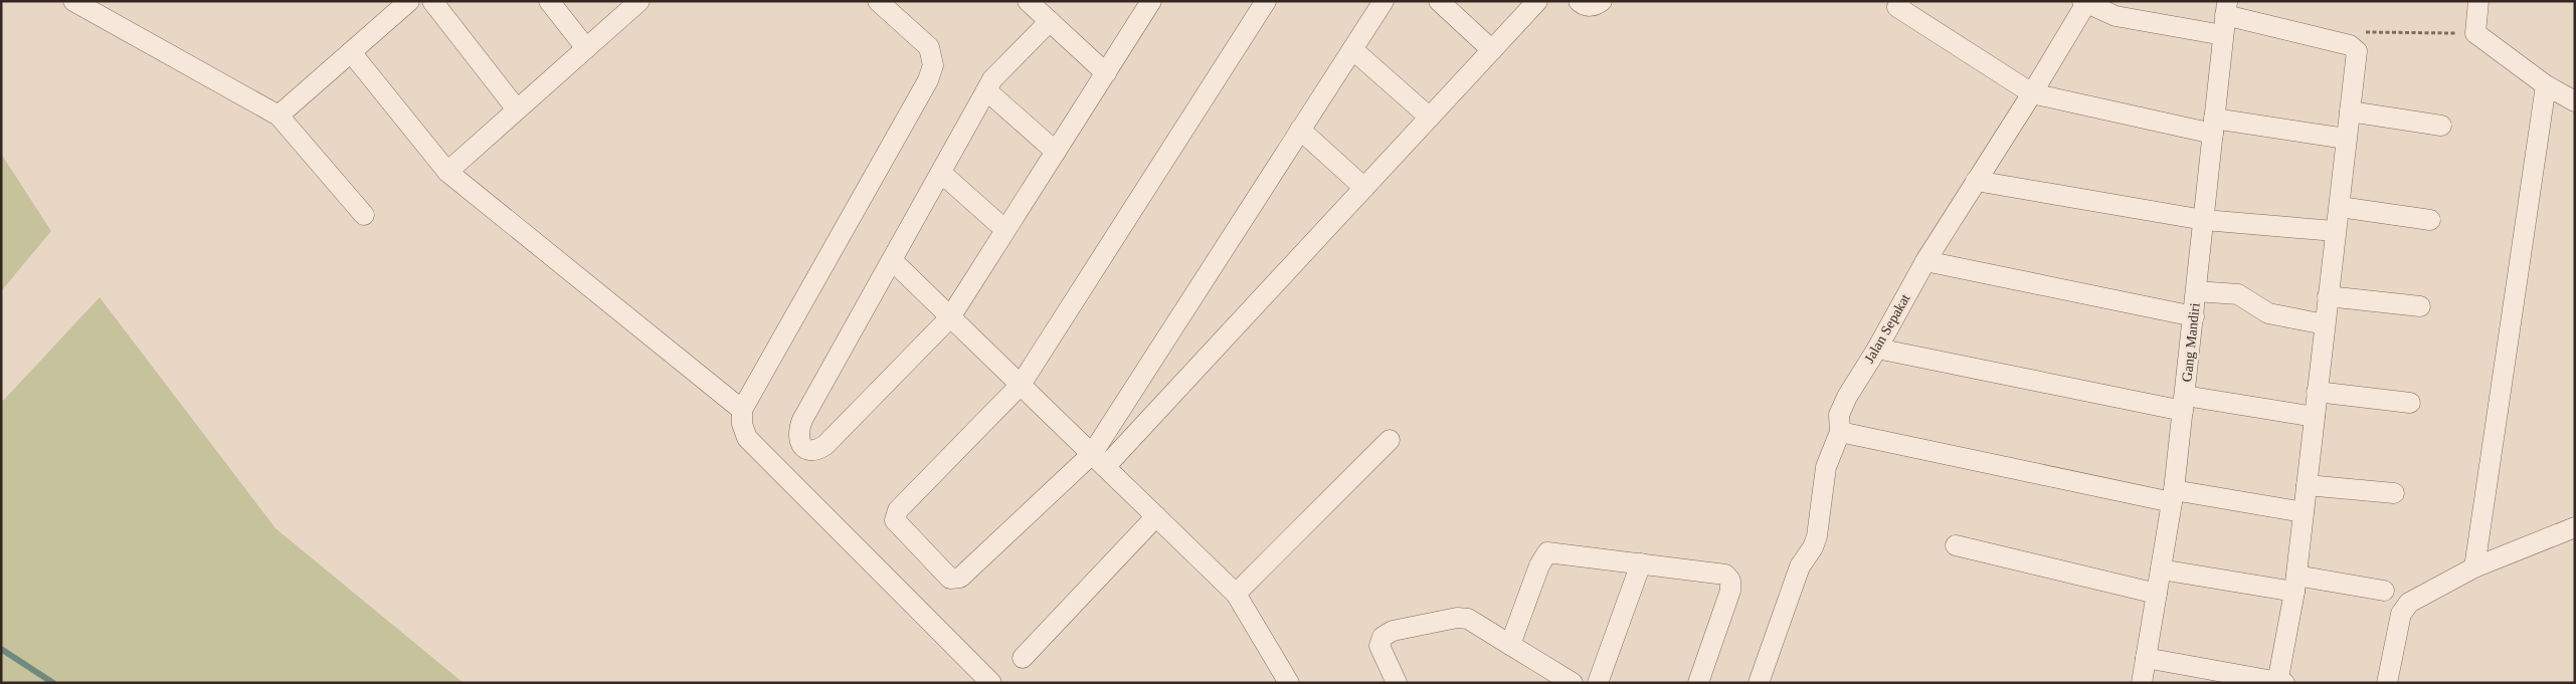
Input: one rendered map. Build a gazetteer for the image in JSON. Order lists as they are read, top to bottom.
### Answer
{
  "streets": {
    "street": ["Jalan Sepakat", "Gang Mandiri"]
  }
}
